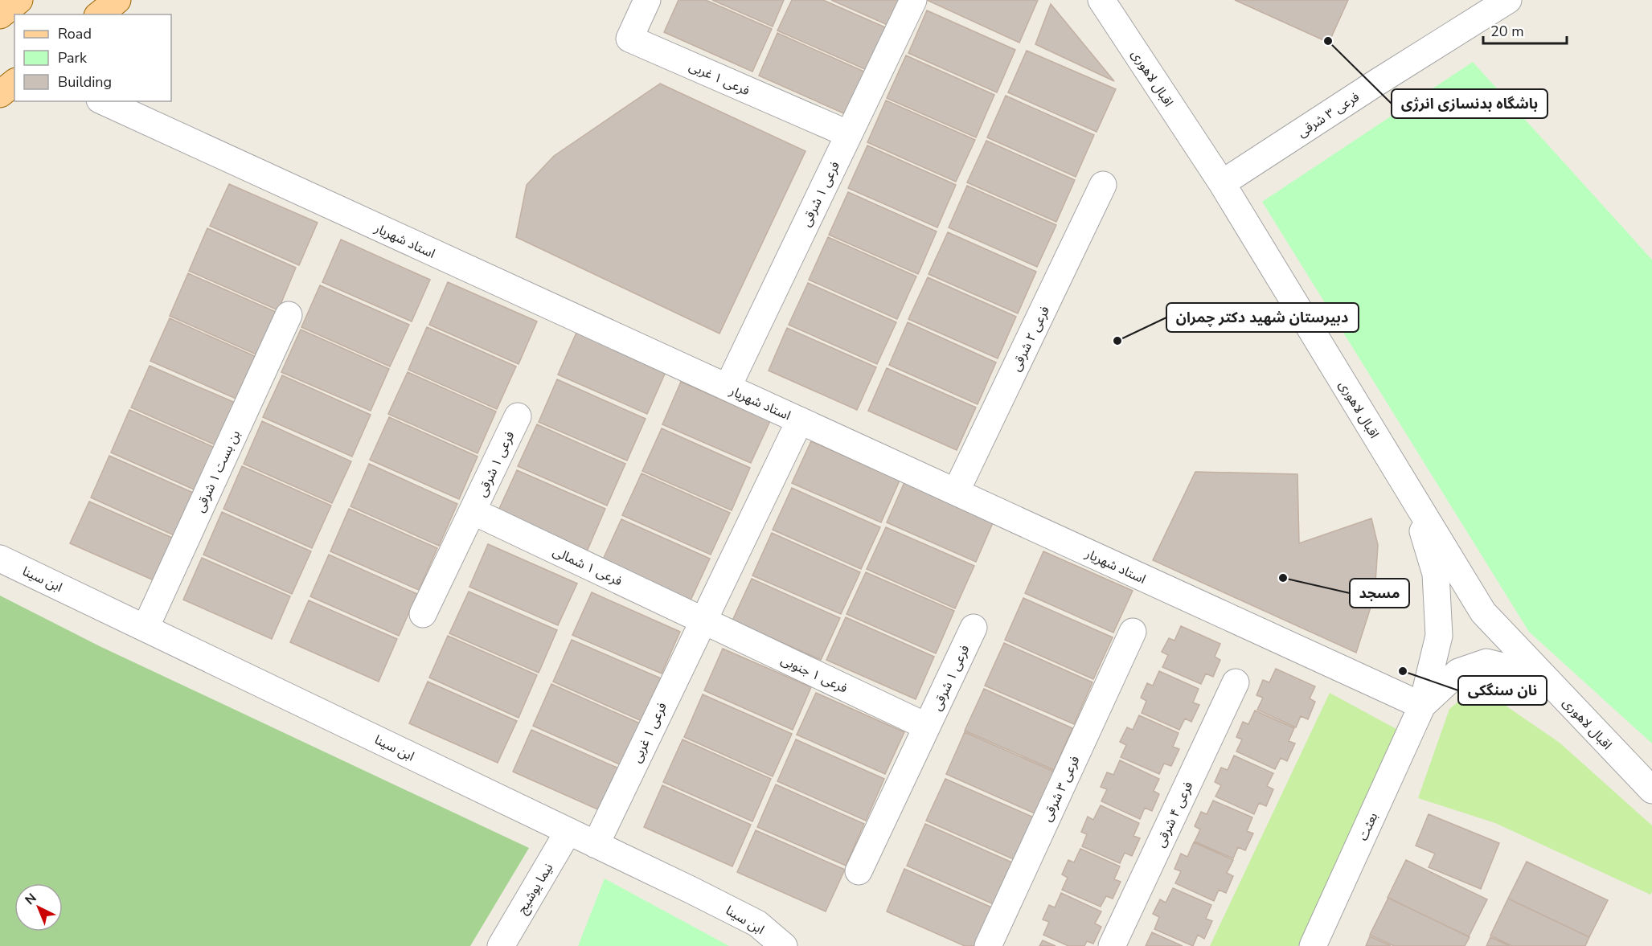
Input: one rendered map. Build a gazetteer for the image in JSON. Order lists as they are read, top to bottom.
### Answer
{
  "streets": {
    "street": [
      "فرعی ۱ غربی",
      "اقبال لاهوری",
      "فرعی ۳ شرقی",
      "فرعی ۱ شرقی",
      "استاد شهریار",
      "فرعی ۲ شرقی",
      "بن بست ۱ شرقی",
      "فرعی ۱ شمالی",
      "ابن سینا",
      "فرعی ۱ جنوبی",
      "فرعی ۴ شرقی",
      "بعثت",
      "نیما یوشیج"
    ]
  },
  "crossings": [
    ["فرعی ۱ غربی", "فرعی ۱ شرقی"],
    ["فرعی ۱ غربی", "فرعی ۱ شمالی"],
    ["فرعی ۱ غربی", "ابن سینا"],
    ["فرعی ۱ غربی", "فرعی ۱ جنوبی"],
    ["اقبال لاهوری", "فرعی ۳ شرقی"],
    ["فرعی ۱ شرقی", "استاد شهریار"],
    ["فرعی ۱ شرقی", "فرعی ۱ شمالی"],
    ["فرعی ۱ شرقی", "فرعی ۱ جنوبی"],
    ["استاد شهریار", "فرعی ۲ شرقی"],
    ["استاد شهریار", "بعثت"],
    ["بن بست ۱ شرقی", "ابن سینا"],
    ["فرعی ۱ شمالی", "فرعی ۱ جنوبی"],
    ["ابن سینا", "نیما یوشیج"]
  ],
  "places": [
    "باشگاه بدنسازی انرژی",
    "دبیرستان شهید دکتر چمران",
    "مسجد",
    "نان سنگکی"
  ],
  "legend": ["Road", "Park", "Building"],
  "scale_bar": "20 m",
  "north": "top left"
}
